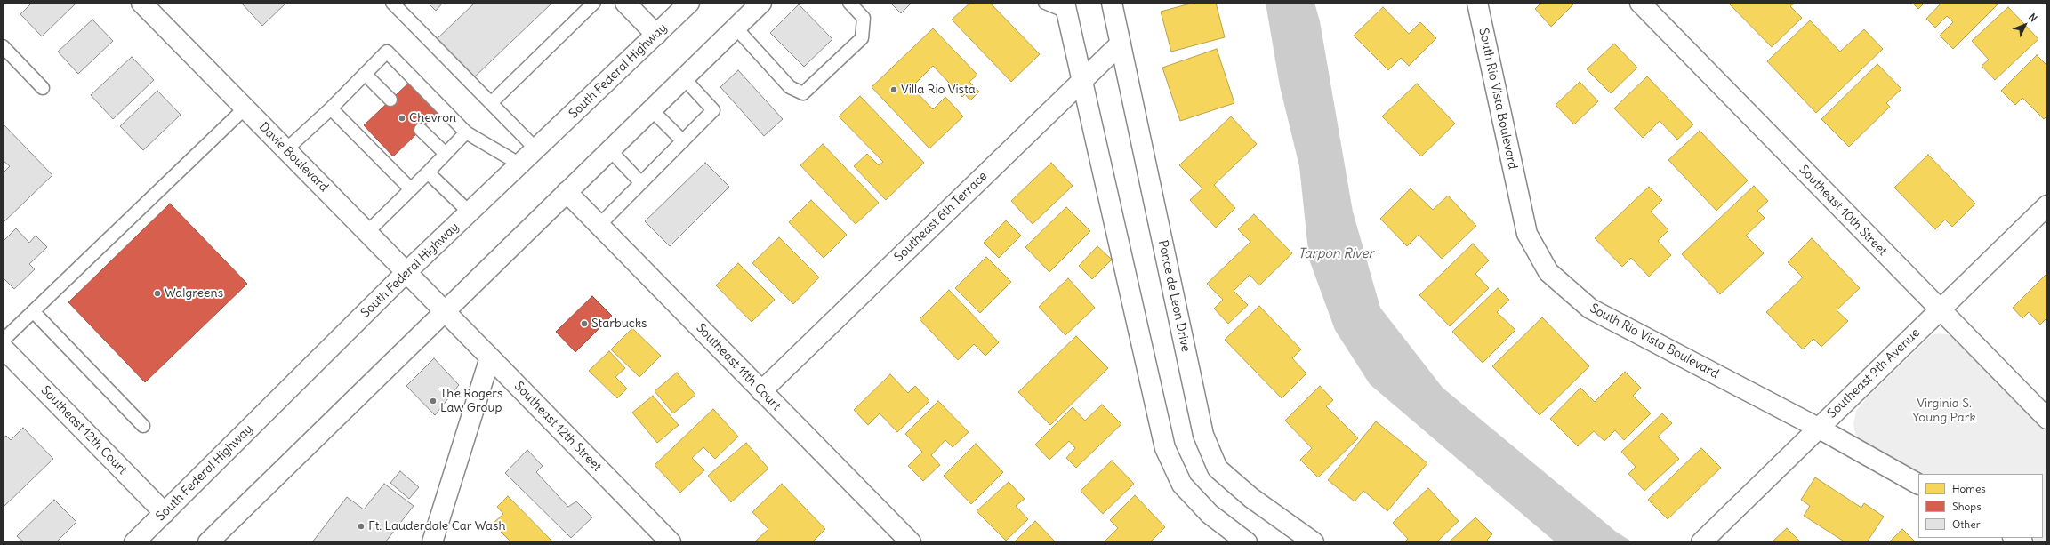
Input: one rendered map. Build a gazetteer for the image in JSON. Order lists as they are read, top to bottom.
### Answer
{
  "streets": {
    "street": [
      "South Federal Highway",
      "South Rio Vista Boulevard",
      "Davie Boulevard",
      "Southeast 10th Street",
      "Southeast 6th Terrace",
      "Ponce de Leon Drive",
      "Southeast 11th Court",
      "Southeast 9th Avenue",
      "Southeast 12th Street",
      "Southeast 12th Court"
    ]
  },
  "crossings": [
    ["South Federal Highway", "Davie Boulevard"],
    ["South Federal Highway", "Southeast 12th Court"],
    ["South Rio Vista Boulevard", "Southeast 9th Avenue"],
    ["Davie Boulevard", "Southeast 12th Street"],
    ["Southeast 10th Street", "Southeast 9th Avenue"],
    ["Southeast 6th Terrace", "Ponce de Leon Drive"],
    ["Southeast 6th Terrace", "Southeast 11th Court"]
  ],
  "water": ["Tarpon River"],
  "parks": ["Virginia S. Young Park"],
  "places": [
    "Villa Rio Vista",
    "Chevron",
    "Walgreens",
    "Starbucks",
    "The Rogers Law Group",
    "Ft. Lauderdale Car Wash"
  ],
  "legend": ["Homes", "Shops", "Other"],
  "north": "top right"
}
